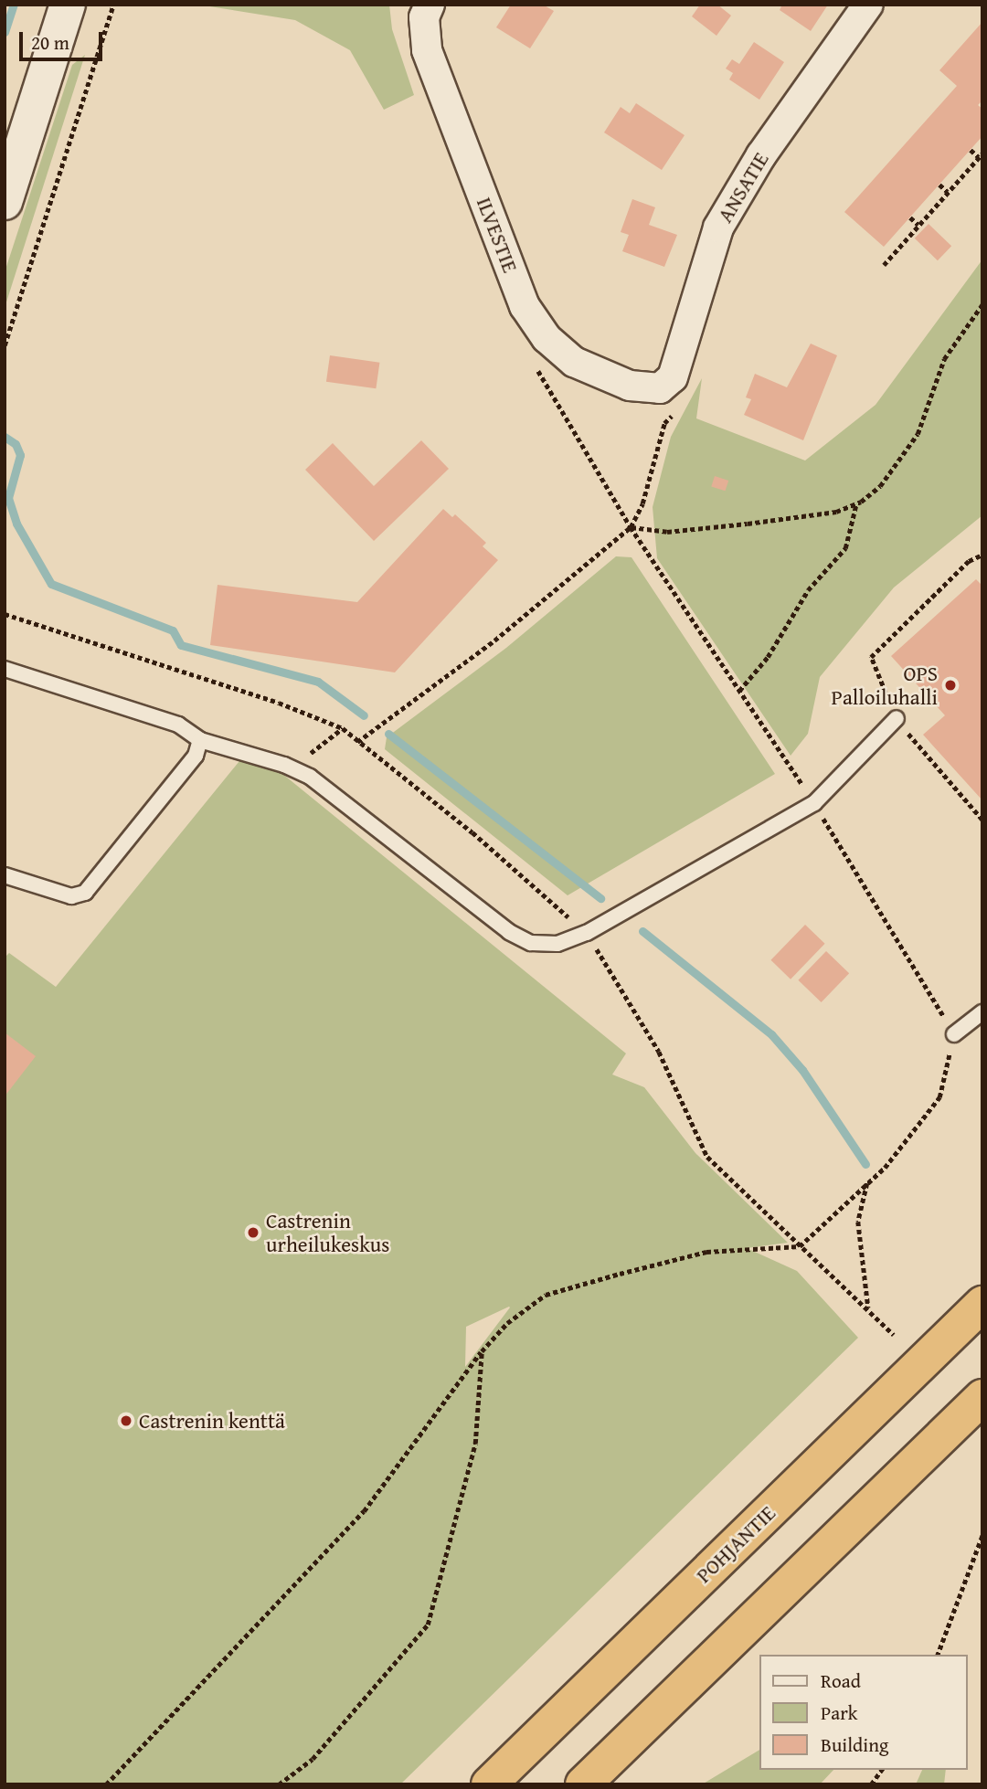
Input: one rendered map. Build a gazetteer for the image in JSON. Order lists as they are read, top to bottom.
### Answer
{
  "streets": {
    "highway": ["POHJANTIE"],
    "street": ["ANSATIE", "ILVESTIE"]
  },
  "crossings": [
    ["ANSATIE", "ILVESTIE"]
  ],
  "places": ["OPS Palloiluhalli", "Castrenin urheilukeskus", "Castrenin kenttä"],
  "legend": ["Road", "Park", "Building"],
  "scale_bar": "20 m"
}
